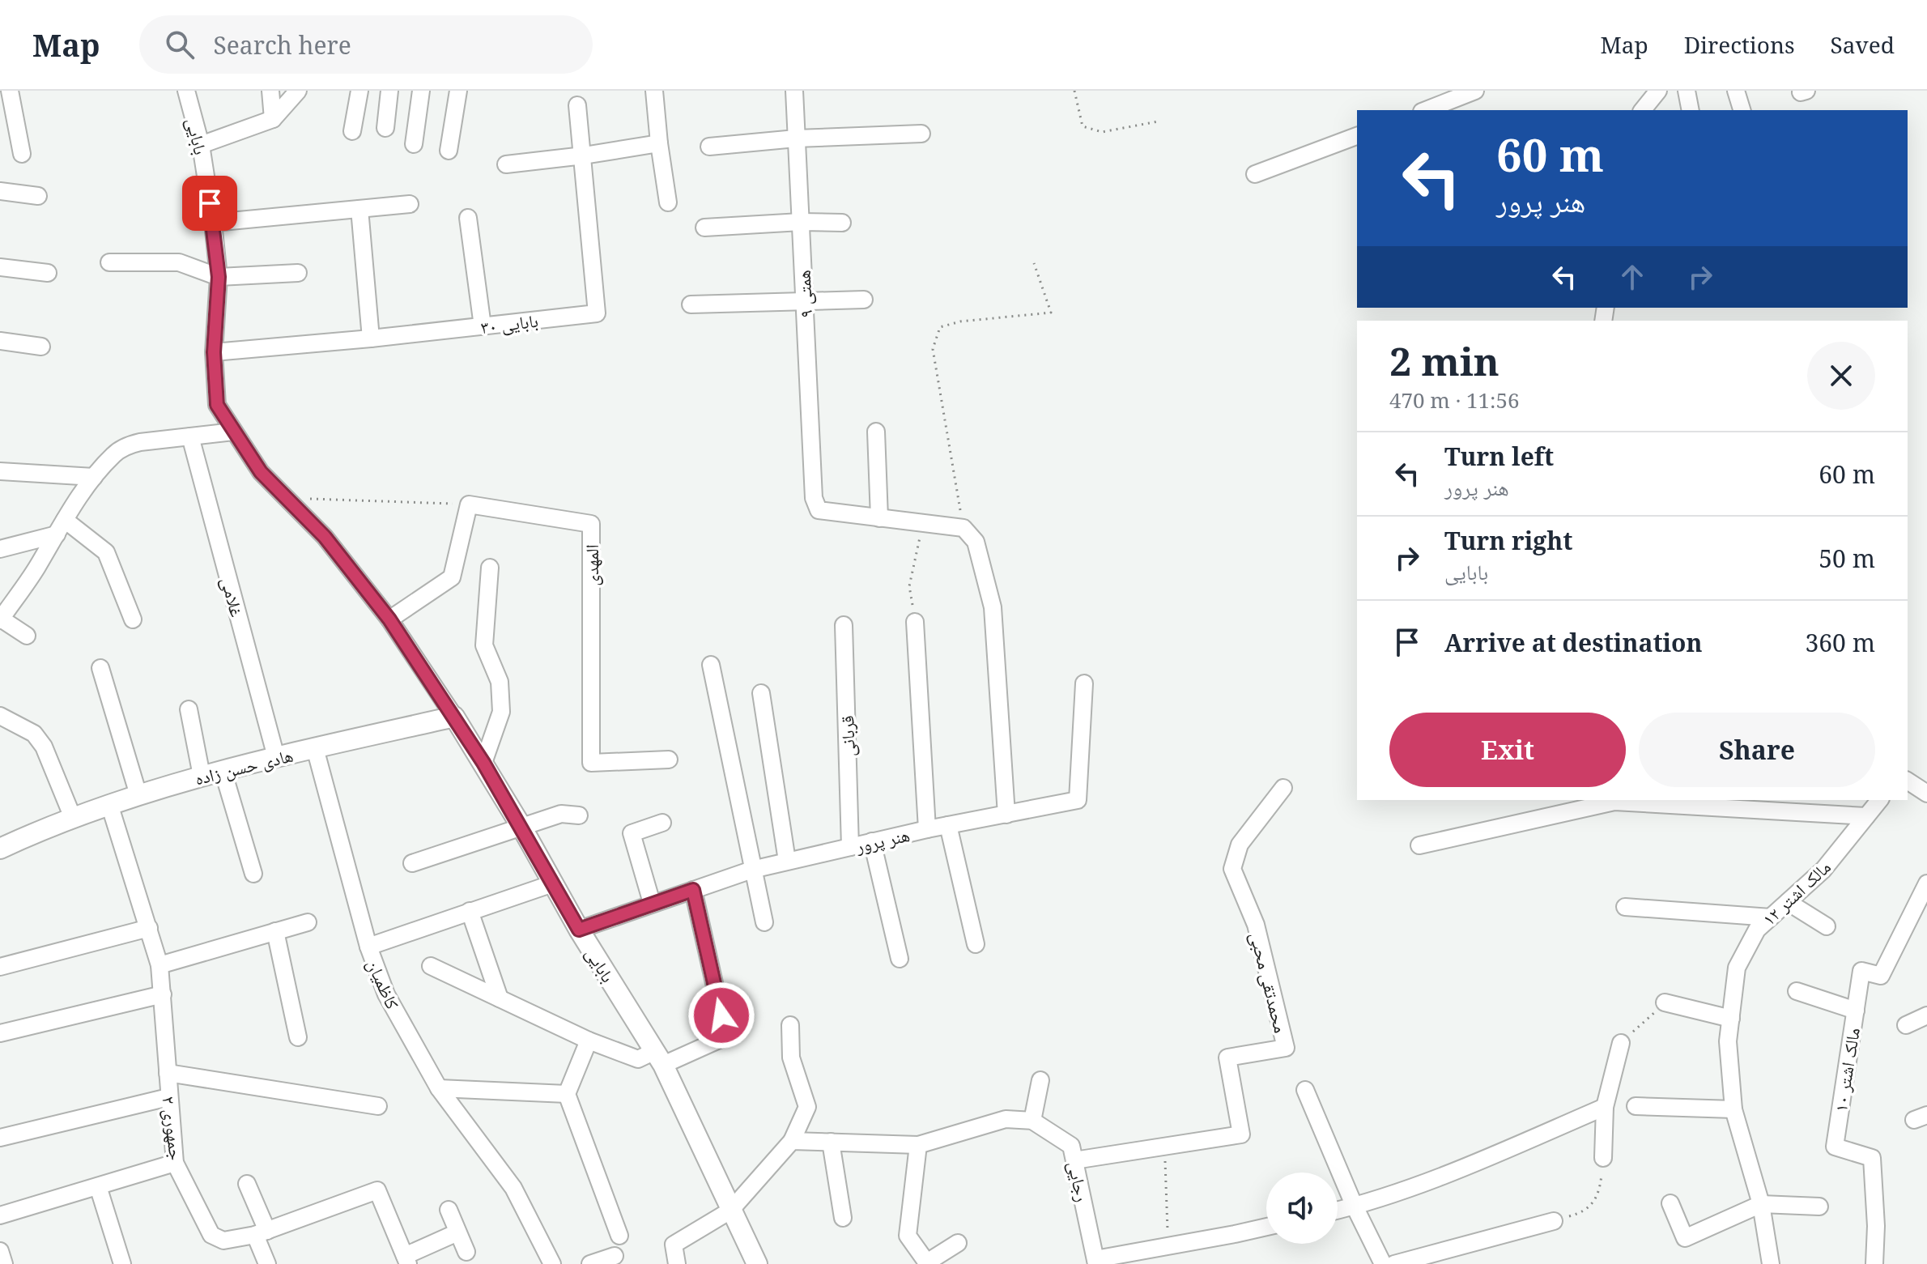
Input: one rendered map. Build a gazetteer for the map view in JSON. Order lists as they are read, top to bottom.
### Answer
{
  "streets": {
    "main road": ["بابایی", "هادی حسن زاده"],
    "street": [
      "همتی ۹",
      "بابایی ۳۰",
      "المهدی",
      "غلامی",
      "قربانی",
      "هنر پرور",
      "مالک اشتر ۱۲",
      "محمدتقی محبی",
      "کاظمیان",
      "مالک اشتر ۱۰",
      "جمهوری ۲",
      "رجایی"
    ]
  },
  "crossings": [
    ["بابایی", "بابایی ۳۰"],
    ["بابایی", "هادی حسن زاده"],
    ["بابایی", "هنر پرور"],
    ["غلامی", "هادی حسن زاده"],
    ["قربانی", "هنر پرور"],
    ["هادی حسن زاده", "کاظمیان"],
    ["هادی حسن زاده", "جمهوری ۲"],
    ["محمدتقی محبی", "رجایی"]
  ],
  "page": {
    "header": "Map",
    "search": "Search here",
    "nav": ["Map", "Directions", "Saved"],
    "turn": ["60 m", "هنر پرور"],
    "heading": ["2 min", "470 m · 11:56"],
    "list": [
      {
        "name": "Turn left",
        "note": "هنر پرور",
        "value": "60 m"
      },
      {
        "name": "Turn right",
        "note": "بابایی",
        "value": "50 m"
      },
      {
        "name": "Arrive at destination",
        "value": "360 m"
      }
    ],
    "buttons": ["Exit", "Share"]
  }
}
